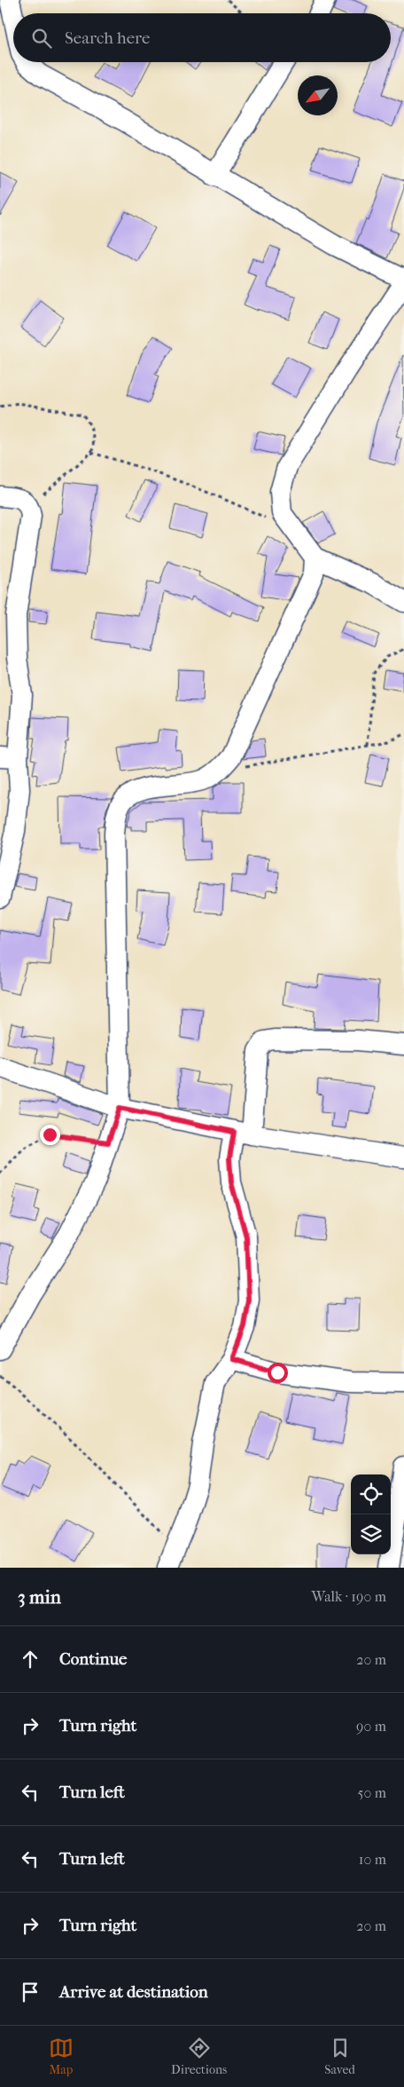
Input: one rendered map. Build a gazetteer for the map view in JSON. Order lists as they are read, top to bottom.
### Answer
{
  "north": "bottom left",
  "page": {
    "search": "Search here",
    "heading": ["3 min", "Walk · 190 m"],
    "list": [
      ["Continue", "20 m"],
      ["Turn right", "90 m"],
      ["Turn left", "50 m"],
      ["Turn left", "10 m"],
      ["Turn right", "20 m"],
      "Arrive at destination"
    ],
    "nav": ["Map", "Directions", "Saved"]
  }
}
